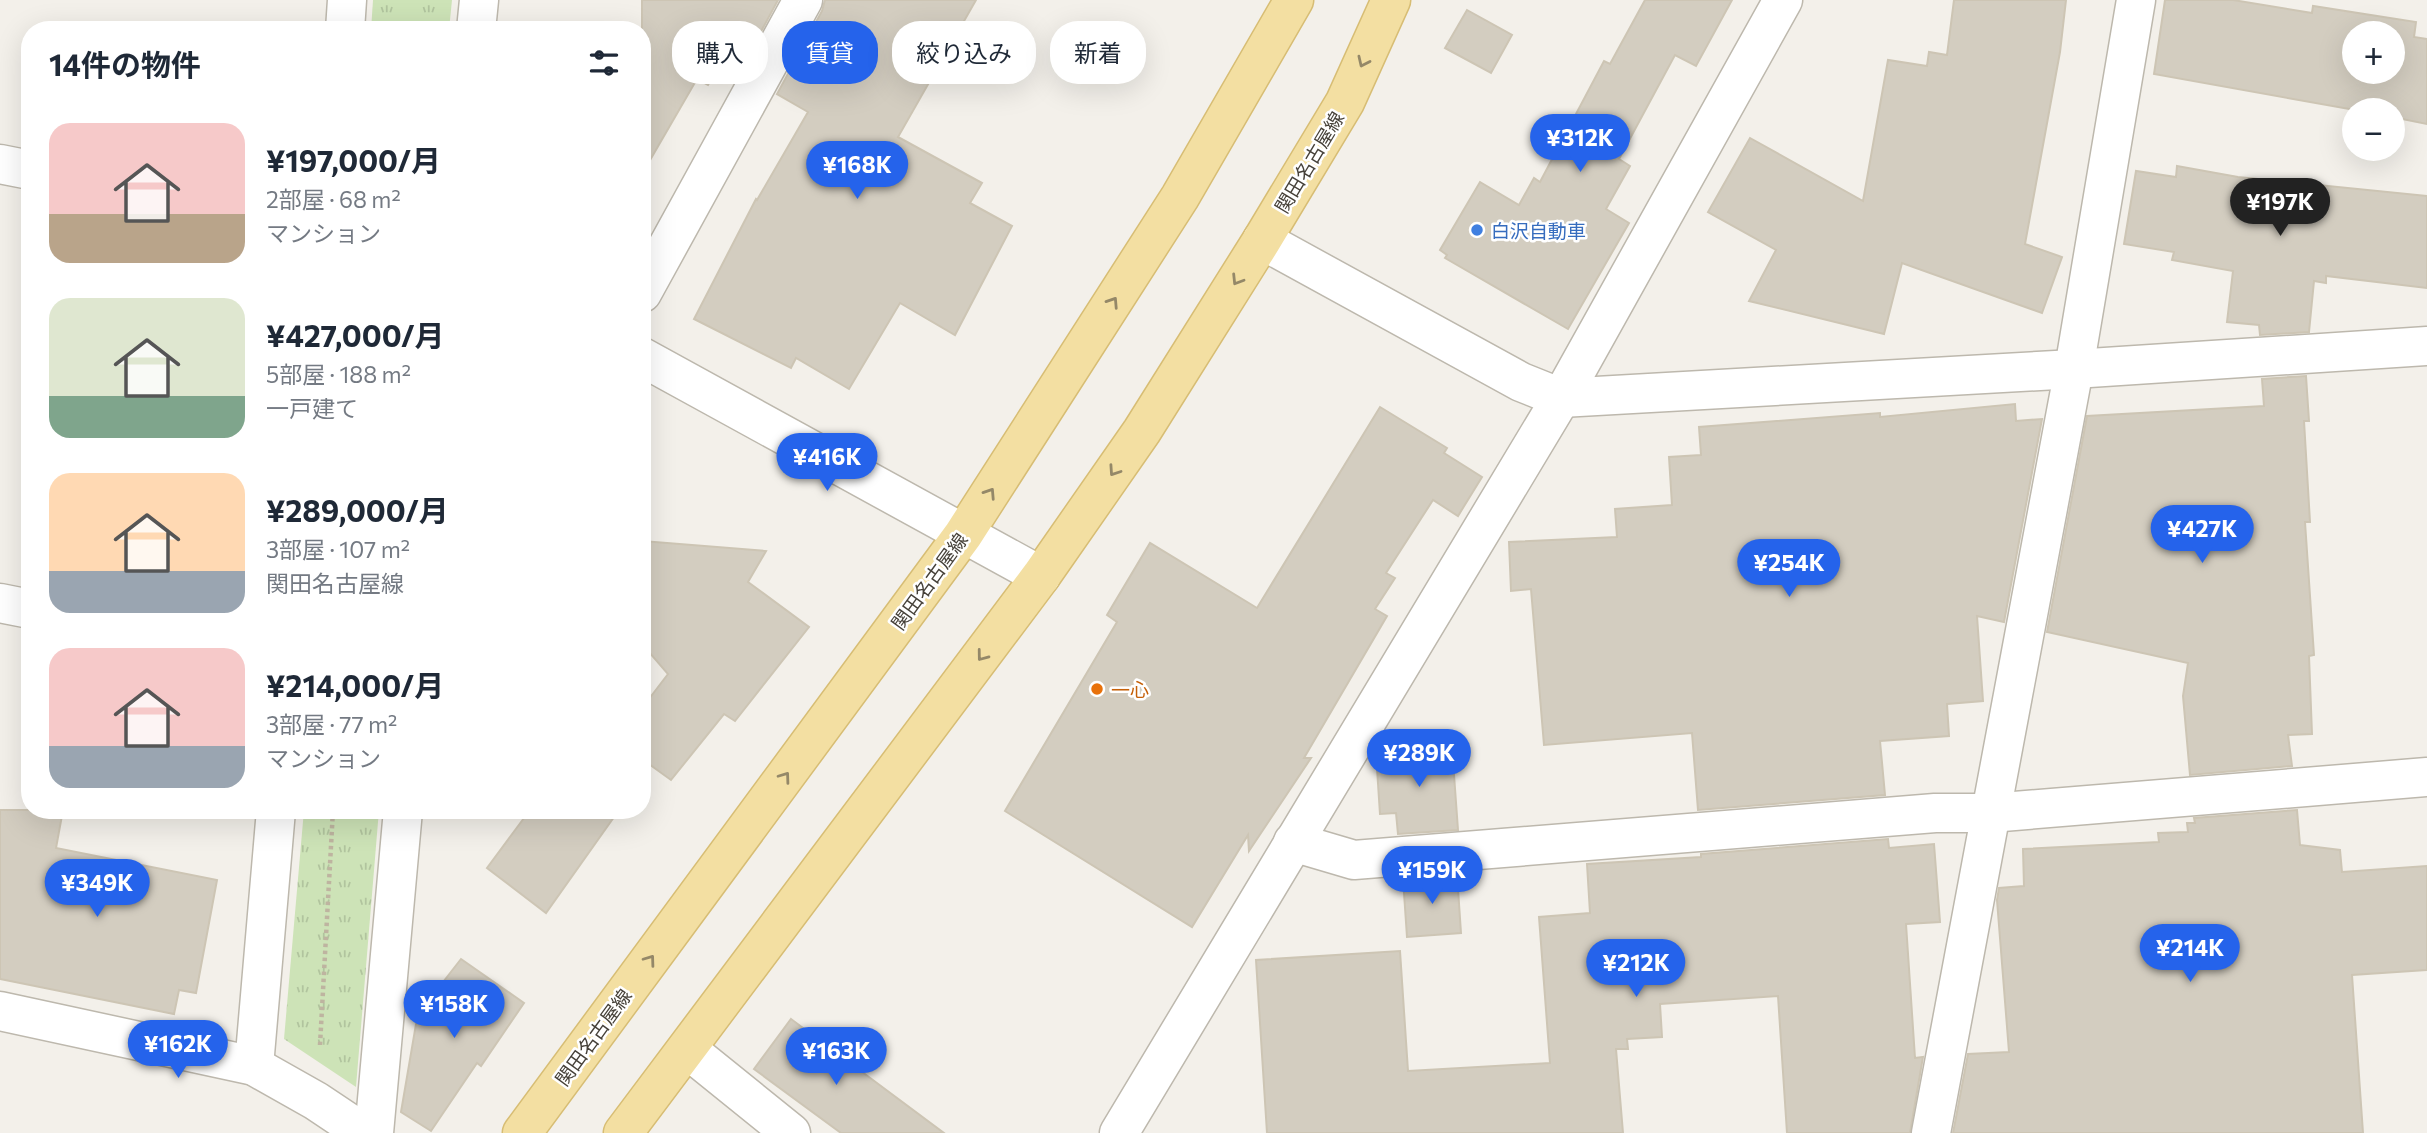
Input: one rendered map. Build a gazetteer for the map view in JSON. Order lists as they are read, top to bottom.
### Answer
{
  "streets": {
    "main road": ["関田名古屋線"]
  },
  "places": ["白沢自動車", "一心"],
  "page": {
    "map_buttons": ["+", "−"],
    "chip": [
      "購入",
      "賃貸",
      "絞り込み",
      "新着"
    ],
    "heading": "14件の物件",
    "list": [
      {
        "name": "¥197,000/月",
        "note": "2部屋 · 68 m² · マンション"
      },
      {
        "name": "¥427,000/月",
        "note": "5部屋 · 188 m² · 一戸建て"
      },
      {
        "name": "¥289,000/月",
        "note": "3部屋 · 107 m² · 関田名古屋線"
      },
      {
        "name": "¥214,000/月",
        "note": "3部屋 · 77 m² · マンション"
      }
    ],
    "price": [
      "¥312K",
      "¥168K",
      "¥197K",
      "¥416K",
      "¥427K",
      "¥254K",
      "¥289K",
      "¥159K",
      "¥349K",
      "¥214K",
      "¥212K",
      "¥158K",
      "¥162K",
      "¥163K"
    ]
  }
}
